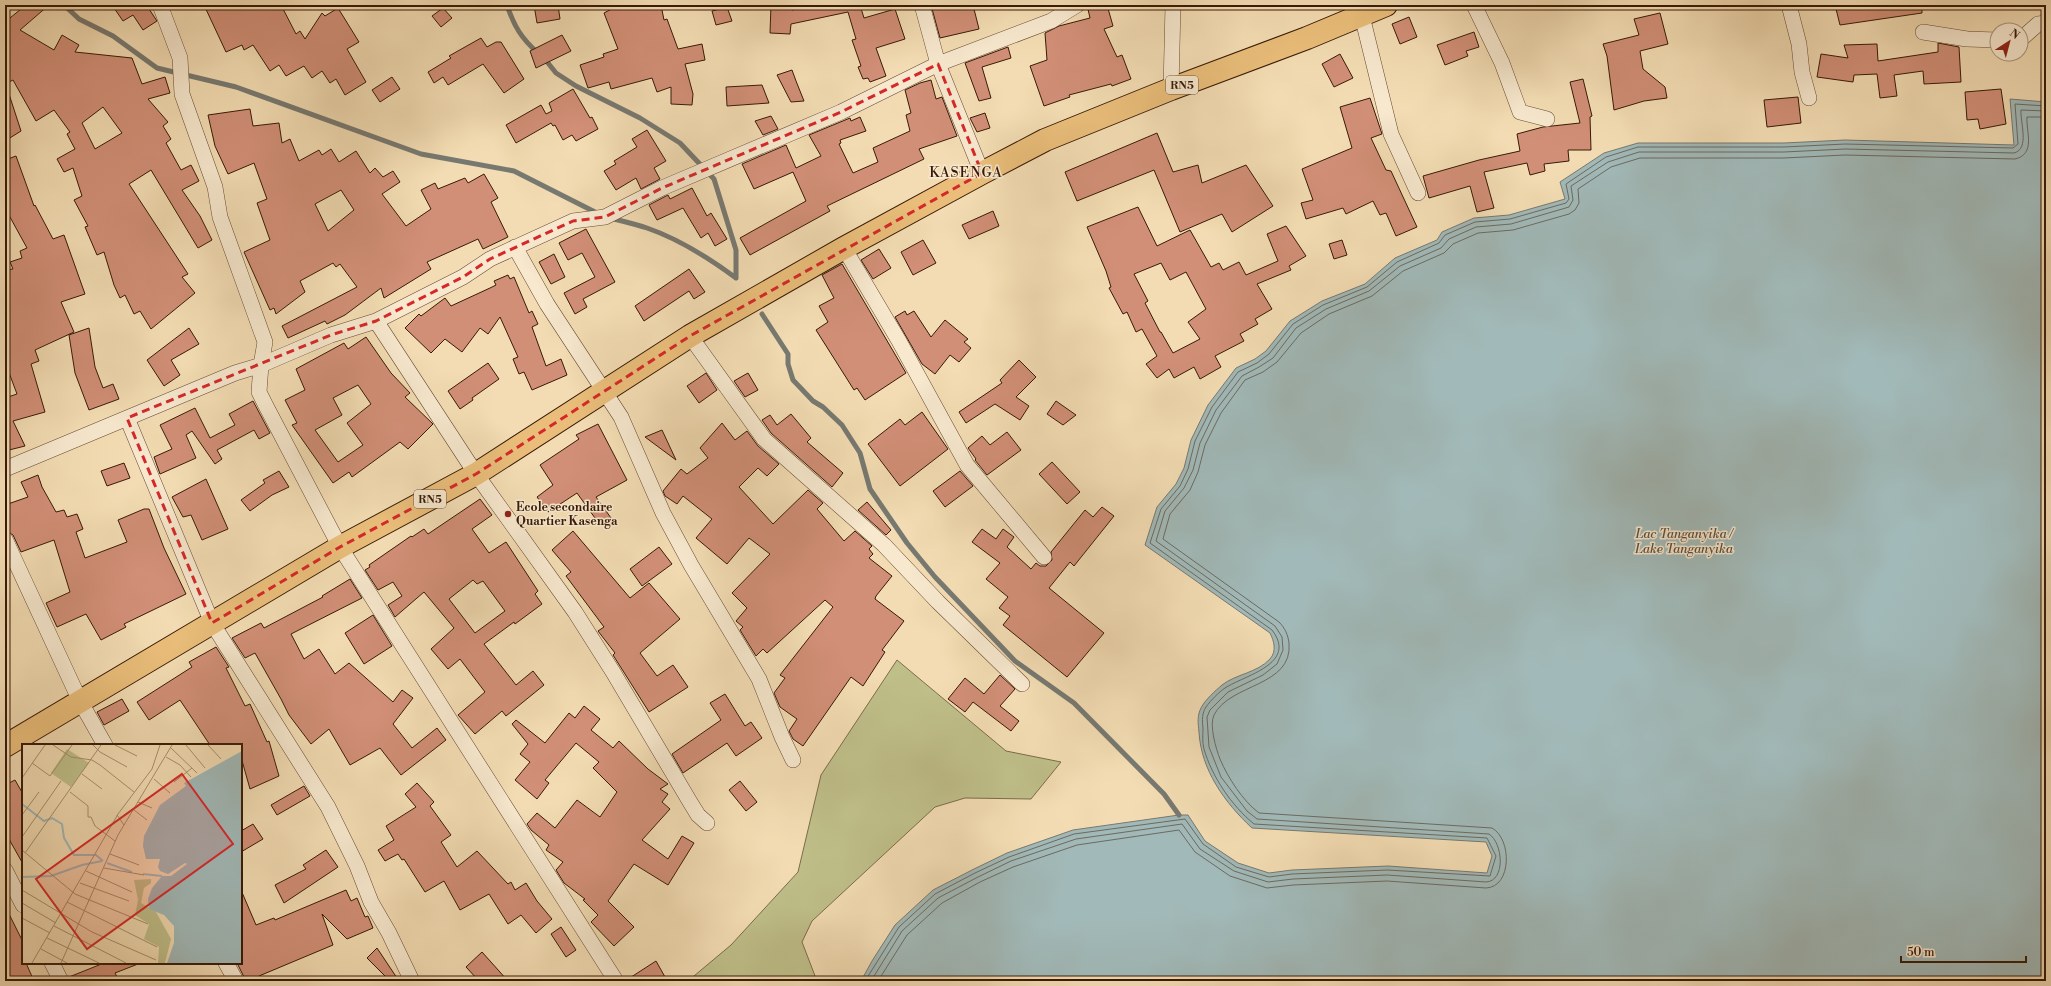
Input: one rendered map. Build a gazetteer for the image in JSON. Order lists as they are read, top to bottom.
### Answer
{
  "streets": {
    "highway": ["RN5"]
  },
  "districts": ["KASENGA"],
  "water": ["Lac Tanganyika / Lake Tanganyika"],
  "places": ["Ecole secondaire Quartier Kasenga"],
  "scale_bar": "50 m",
  "north": "top right"
}
